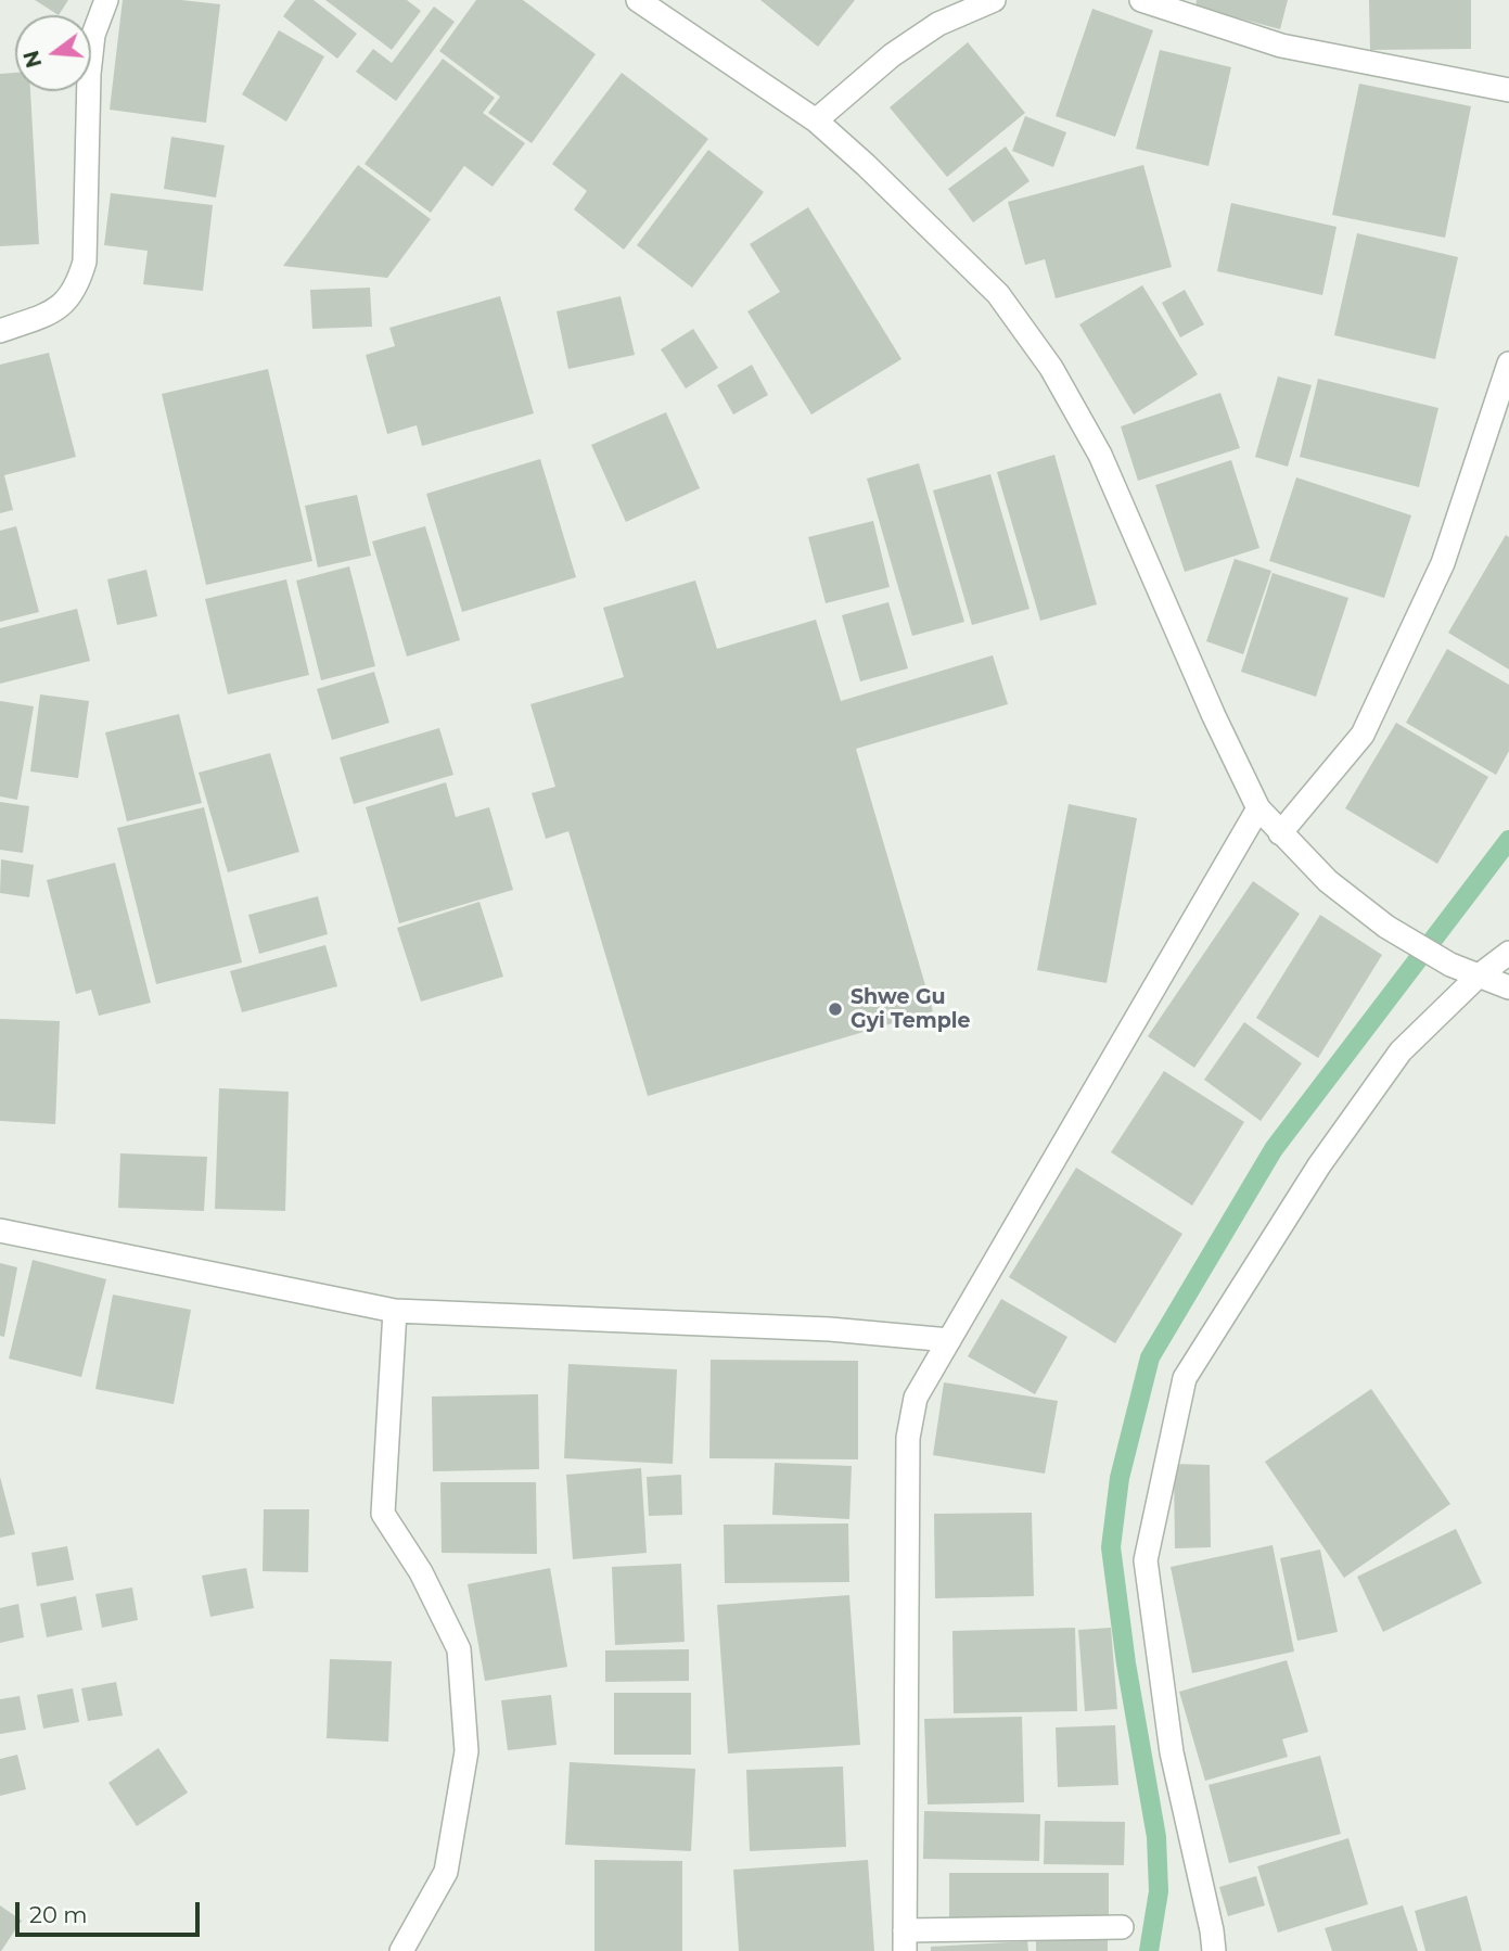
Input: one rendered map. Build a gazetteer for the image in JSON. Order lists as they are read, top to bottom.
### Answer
{
  "places": ["Shwe Gu Gyi Temple"],
  "scale_bar": "20 m",
  "north": "left"
}
